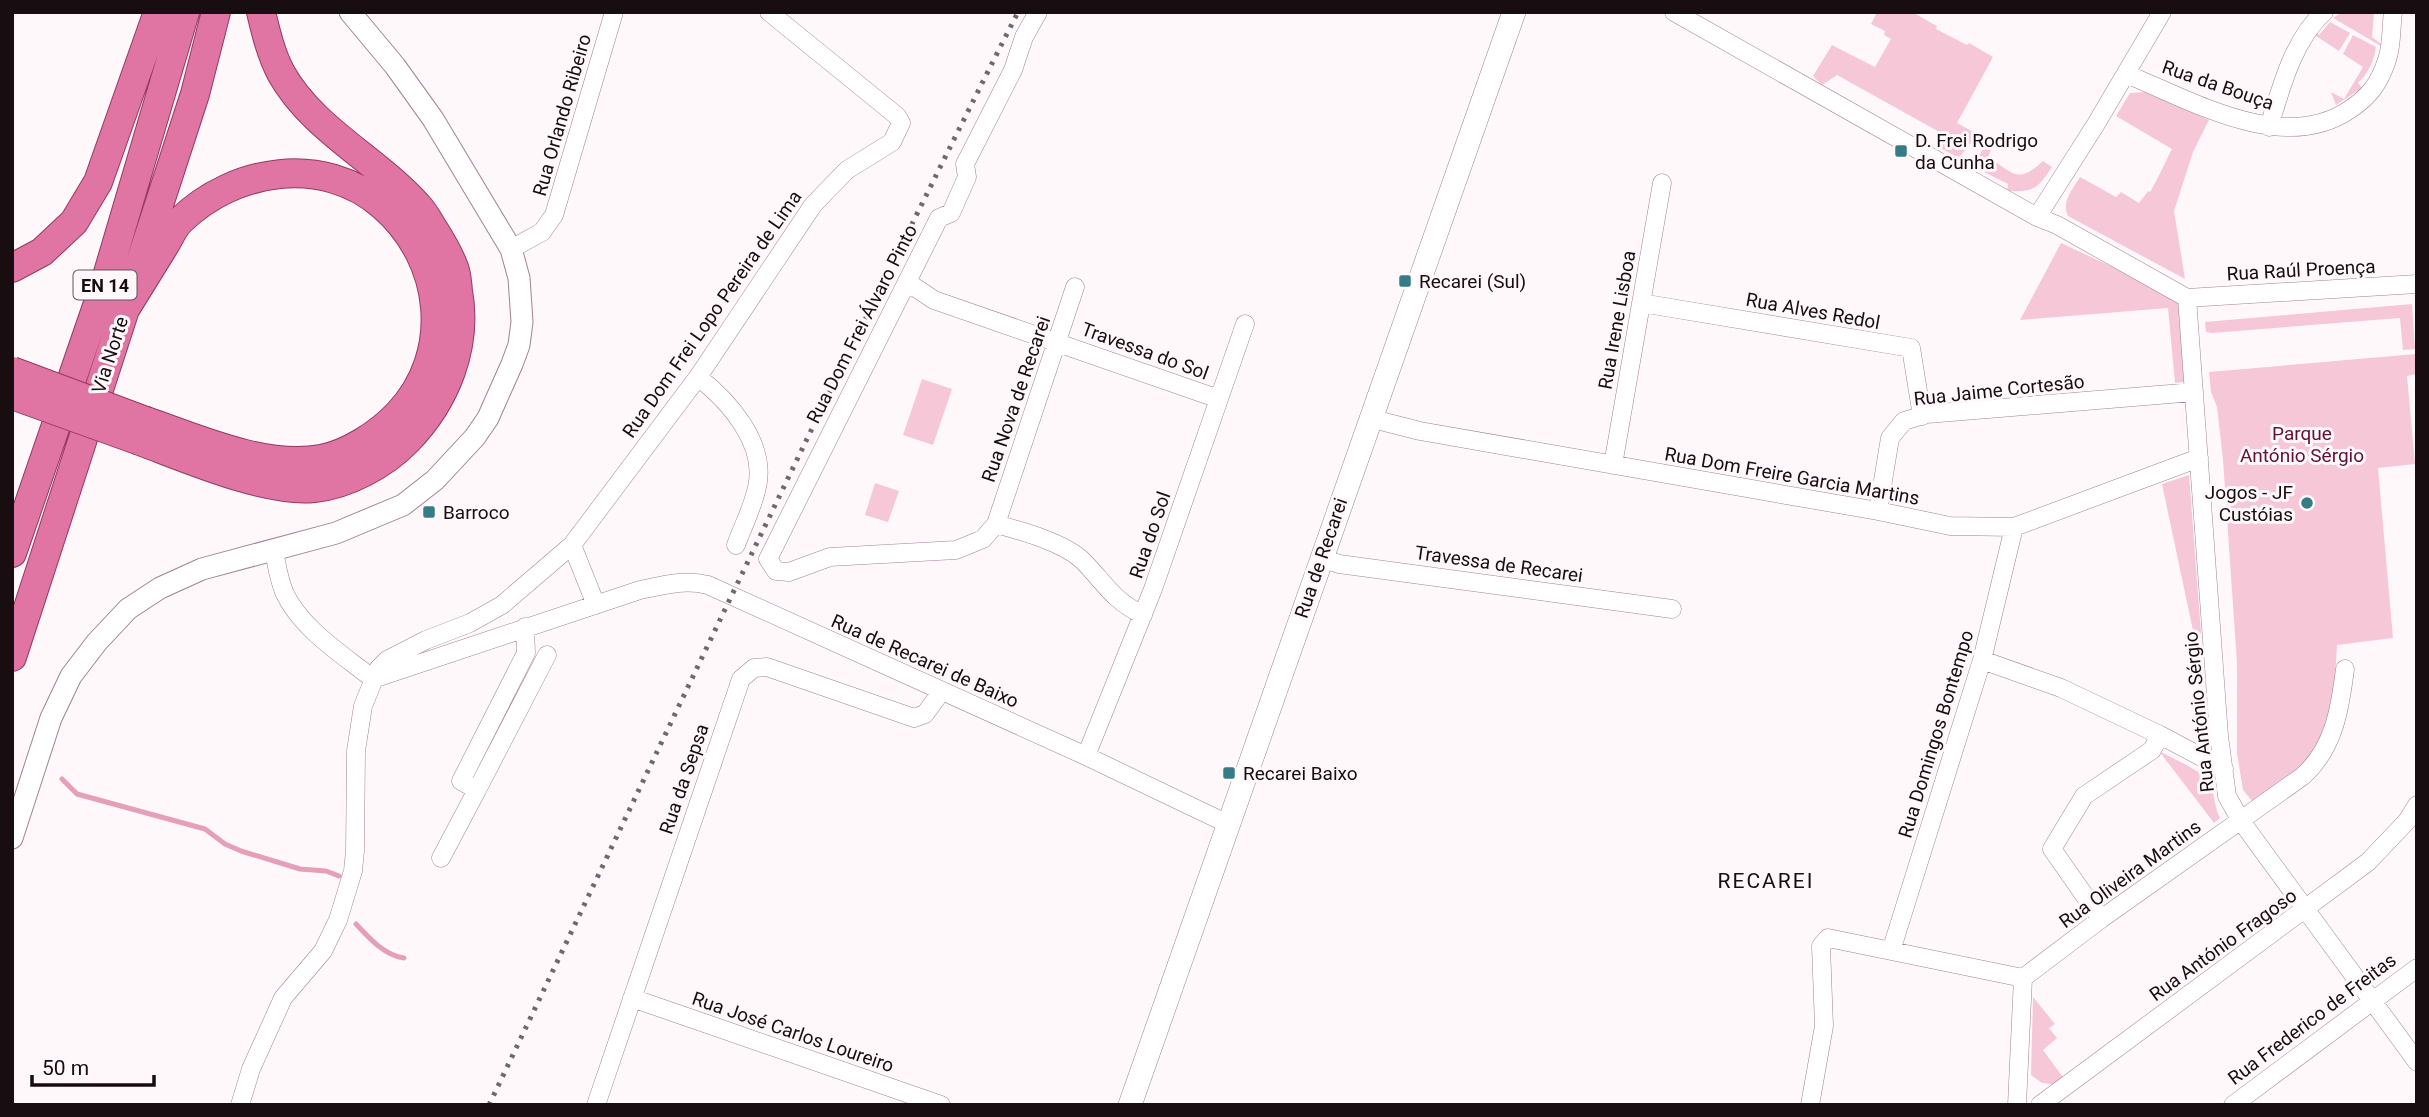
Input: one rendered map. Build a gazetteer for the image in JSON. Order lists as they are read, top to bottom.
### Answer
{
  "streets": {
    "highway": ["EN 14", "Via Norte"],
    "main road": ["Rua de Recarei"],
    "street": [
      "Rua da Bouça",
      "Rua Orlando Ribeiro",
      "Rua Raúl Proença",
      "Rua Alves Redol",
      "Rua Dom Frei Lopo Pereira de Lima",
      "Rua Irene Lisboa",
      "Rua Dom Frei Álvaro Pinto",
      "Travessa do Sol",
      "Rua Jaime Cortesão",
      "Rua Nova de Recarei",
      "Rua Dom Freire Garcia Martins",
      "Rua do Sol",
      "Travessa de Recarei",
      "Rua de Recarei de Baixo",
      "Rua António Sérgio",
      "Rua Domingos Bontempo",
      "Rua da Sepsa",
      "Rua Oliveira Martins",
      "Rua António Fragoso",
      "Rua Frederico de Freitas",
      "Rua José Carlos Loureiro"
    ]
  },
  "crossings": [
    ["Rua Raúl Proença", "Rua António Sérgio"],
    ["Rua Alves Redol", "Rua Irene Lisboa"],
    ["Rua Alves Redol", "Rua Jaime Cortesão"],
    ["Rua Irene Lisboa", "Rua Dom Freire Garcia Martins"],
    ["Rua Dom Frei Álvaro Pinto", "Travessa do Sol"],
    ["Rua Dom Frei Álvaro Pinto", "Rua Nova de Recarei"],
    ["Travessa do Sol", "Rua Nova de Recarei"],
    ["Travessa do Sol", "Rua do Sol"],
    ["Rua Jaime Cortesão", "Rua Dom Freire Garcia Martins"],
    ["Rua Jaime Cortesão", "Rua António Sérgio"],
    ["Rua Dom Freire Garcia Martins", "Rua de Recarei"],
    ["Rua Dom Freire Garcia Martins", "Rua António Sérgio"],
    ["Rua Dom Freire Garcia Martins", "Rua Domingos Bontempo"],
    ["Rua do Sol", "Rua de Recarei de Baixo"],
    ["Rua de Recarei", "Travessa de Recarei"],
    ["Rua de Recarei", "Rua de Recarei de Baixo"],
    ["Rua de Recarei de Baixo", "Rua da Sepsa"],
    ["Rua António Sérgio", "Rua Oliveira Martins"],
    ["Rua António Sérgio", "Rua António Fragoso"],
    ["Rua António Sérgio", "Rua Frederico de Freitas"],
    ["Rua da Sepsa", "Rua José Carlos Loureiro"]
  ],
  "districts": ["RECAREI"],
  "parks": ["Parque António Sérgio"],
  "places": {
    "transit": [
      "D. Frei Rodrigo da Cunha",
      "Recarei (Sul)",
      "Barroco",
      "Recarei Baixo"
    ],
    "other": ["Jogos - JF Custóias"]
  },
  "scale_bar": "50 m"
}
